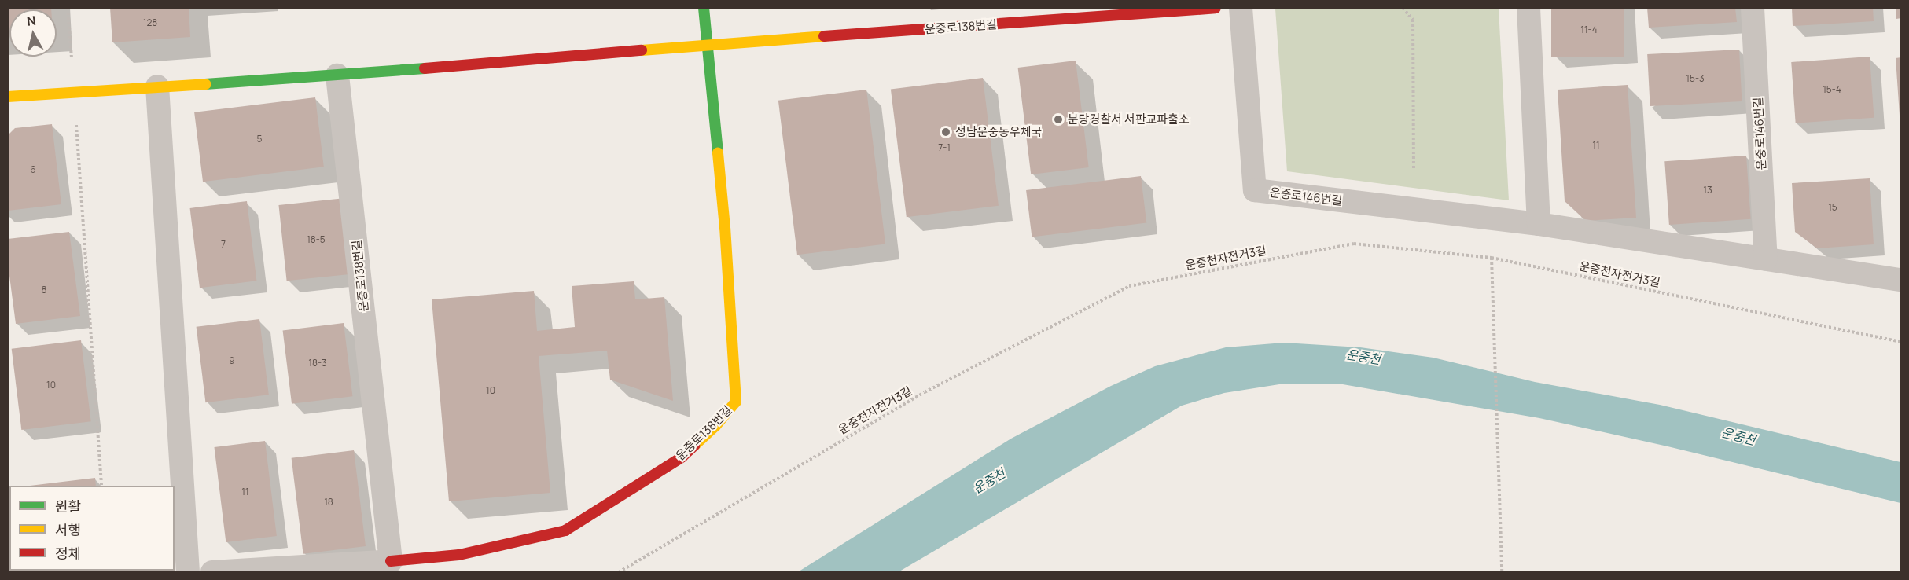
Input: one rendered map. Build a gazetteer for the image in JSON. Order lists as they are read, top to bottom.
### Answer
{
  "streets": {
    "street": ["운중로138번길"],
    "lane": ["운중로146번길"],
    "path": ["운중천자전거3길"]
  },
  "water": ["운중천"],
  "places": ["분당경찰서 서판교파출소", "성남운중동우체국"],
  "house_numbers": [
    "128",
    "11-4",
    "15-3",
    "15-4",
    "5",
    "11",
    "7-1",
    "6",
    "13",
    "15",
    "18-5",
    "7",
    "8",
    "9",
    "18-3",
    "10",
    "10",
    "11",
    "18"
  ],
  "legend": ["원활", "서행", "정체"],
  "north": "top"
}
